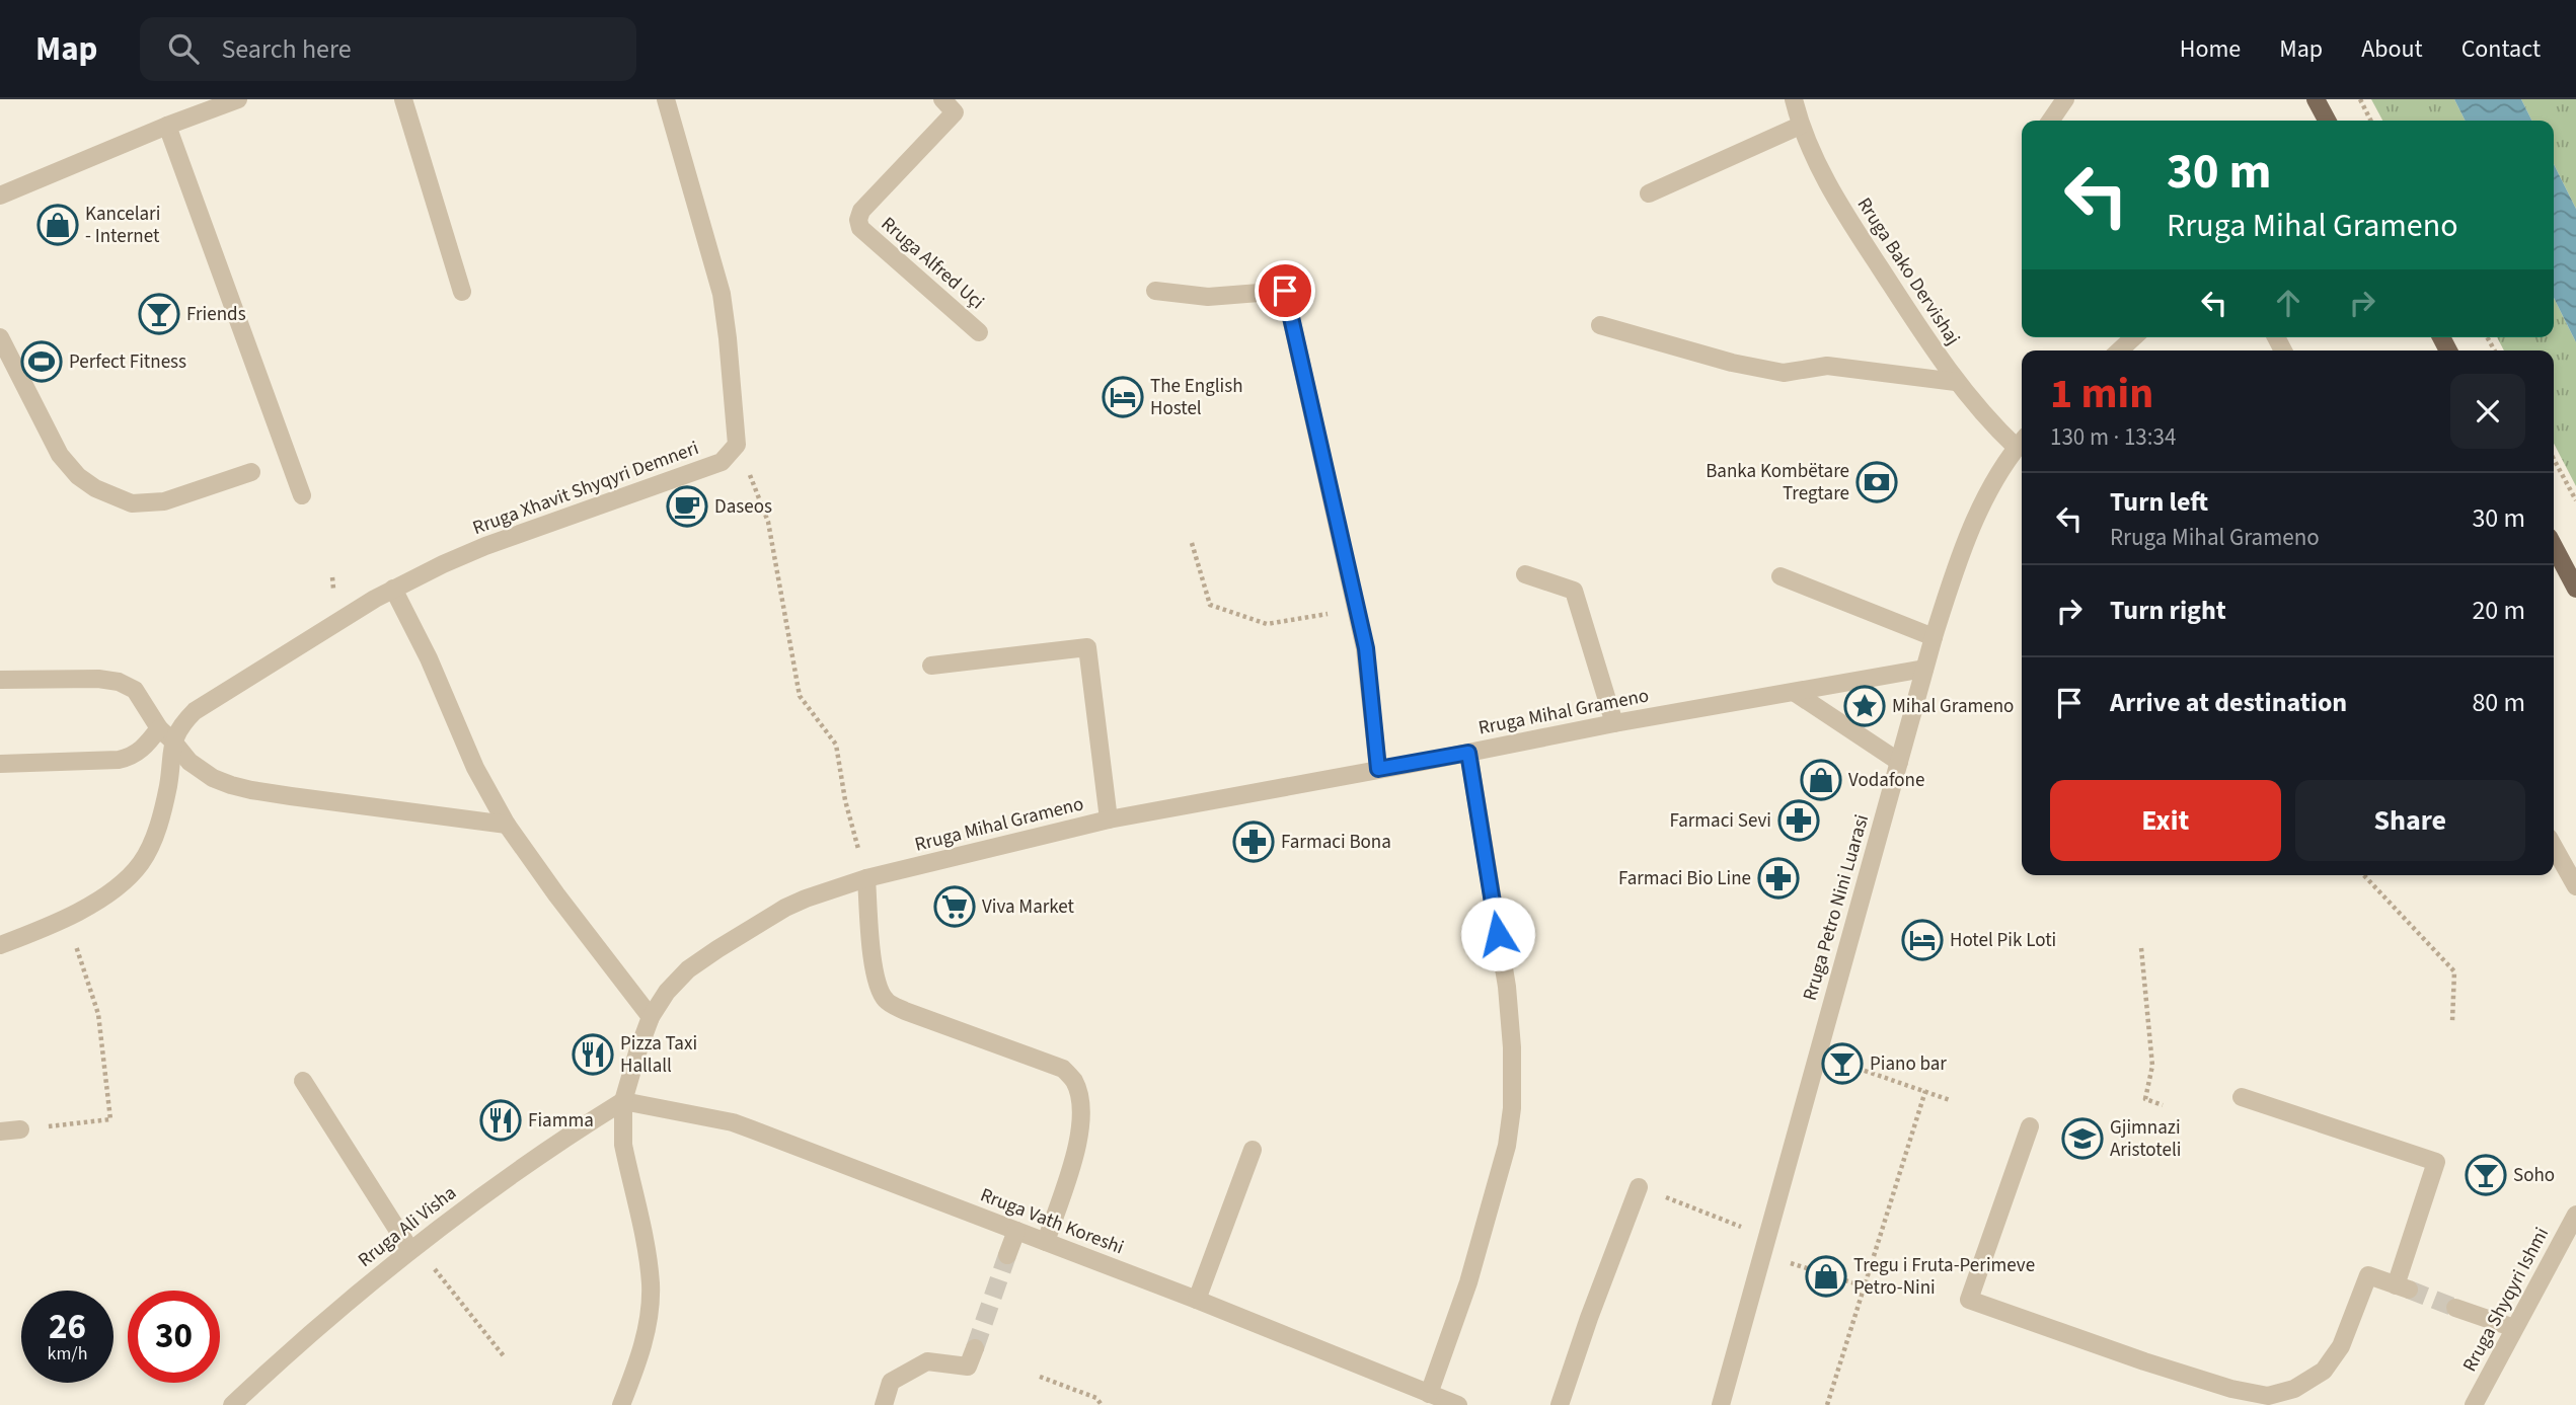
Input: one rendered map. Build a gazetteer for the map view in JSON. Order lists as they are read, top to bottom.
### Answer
{
  "streets": {
    "street": [
      "Rruga Alfred Uçi",
      "Rruga Bako Dervishaj",
      "Rruga Xhavit Shyqyri Demneri",
      "Rruga Mihal Grameno",
      "Rruga Petro Nini Luarasi",
      "Rruga Vath Koreshi",
      "Rruga Ali Visha",
      "Rruga Shyqyri Ishmi"
    ]
  },
  "crossings": [
    ["Rruga Bako Dervishaj", "Rruga Petro Nini Luarasi"],
    ["Rruga Mihal Grameno", "Rruga Petro Nini Luarasi"],
    ["Rruga Mihal Grameno", "Rruga Vath Koreshi"],
    ["Rruga Mihal Grameno", "Rruga Ali Visha"],
    ["Rruga Vath Koreshi", "Rruga Ali Visha"]
  ],
  "places": {
    "shop": ["Kancelari - Internet", "Vodafone", "Tregu i Fruta-Perimeve Petro-Nini"],
    "bar": ["Friends", "Piano bar", "Soho"],
    "sports": ["Perfect Fitness"],
    "hotel": ["The English Hostel", "Hotel Pik Loti"],
    "bank": ["Banka Kombëtare Tregtare"],
    "cafe": ["Daseos"],
    "place": ["Mihal Grameno"],
    "pharmacy": ["Farmaci Sevi", "Farmaci Bona", "Farmaci Bio Line"],
    "supermarket": ["Viva Market"],
    "restaurant": ["Pizza Taxi Hallall", "Fiamma"],
    "school or university": ["Gjimnazi Aristoteli"]
  },
  "page": {
    "header": "Map",
    "search": "Search here",
    "nav": [
      "Home",
      "Map",
      "About",
      "Contact"
    ],
    "turn": ["30 m", "Rruga Mihal Grameno"],
    "heading": ["1 min", "130 m · 13:34"],
    "list": [
      {
        "name": "Turn left",
        "note": "Rruga Mihal Grameno",
        "value": "30 m"
      },
      {
        "name": "Turn right",
        "value": "20 m"
      },
      {
        "name": "Arrive at destination",
        "value": "80 m"
      }
    ],
    "buttons": ["Exit", "Share"],
    "speed": "26 km/h",
    "limit": "30"
  }
}
